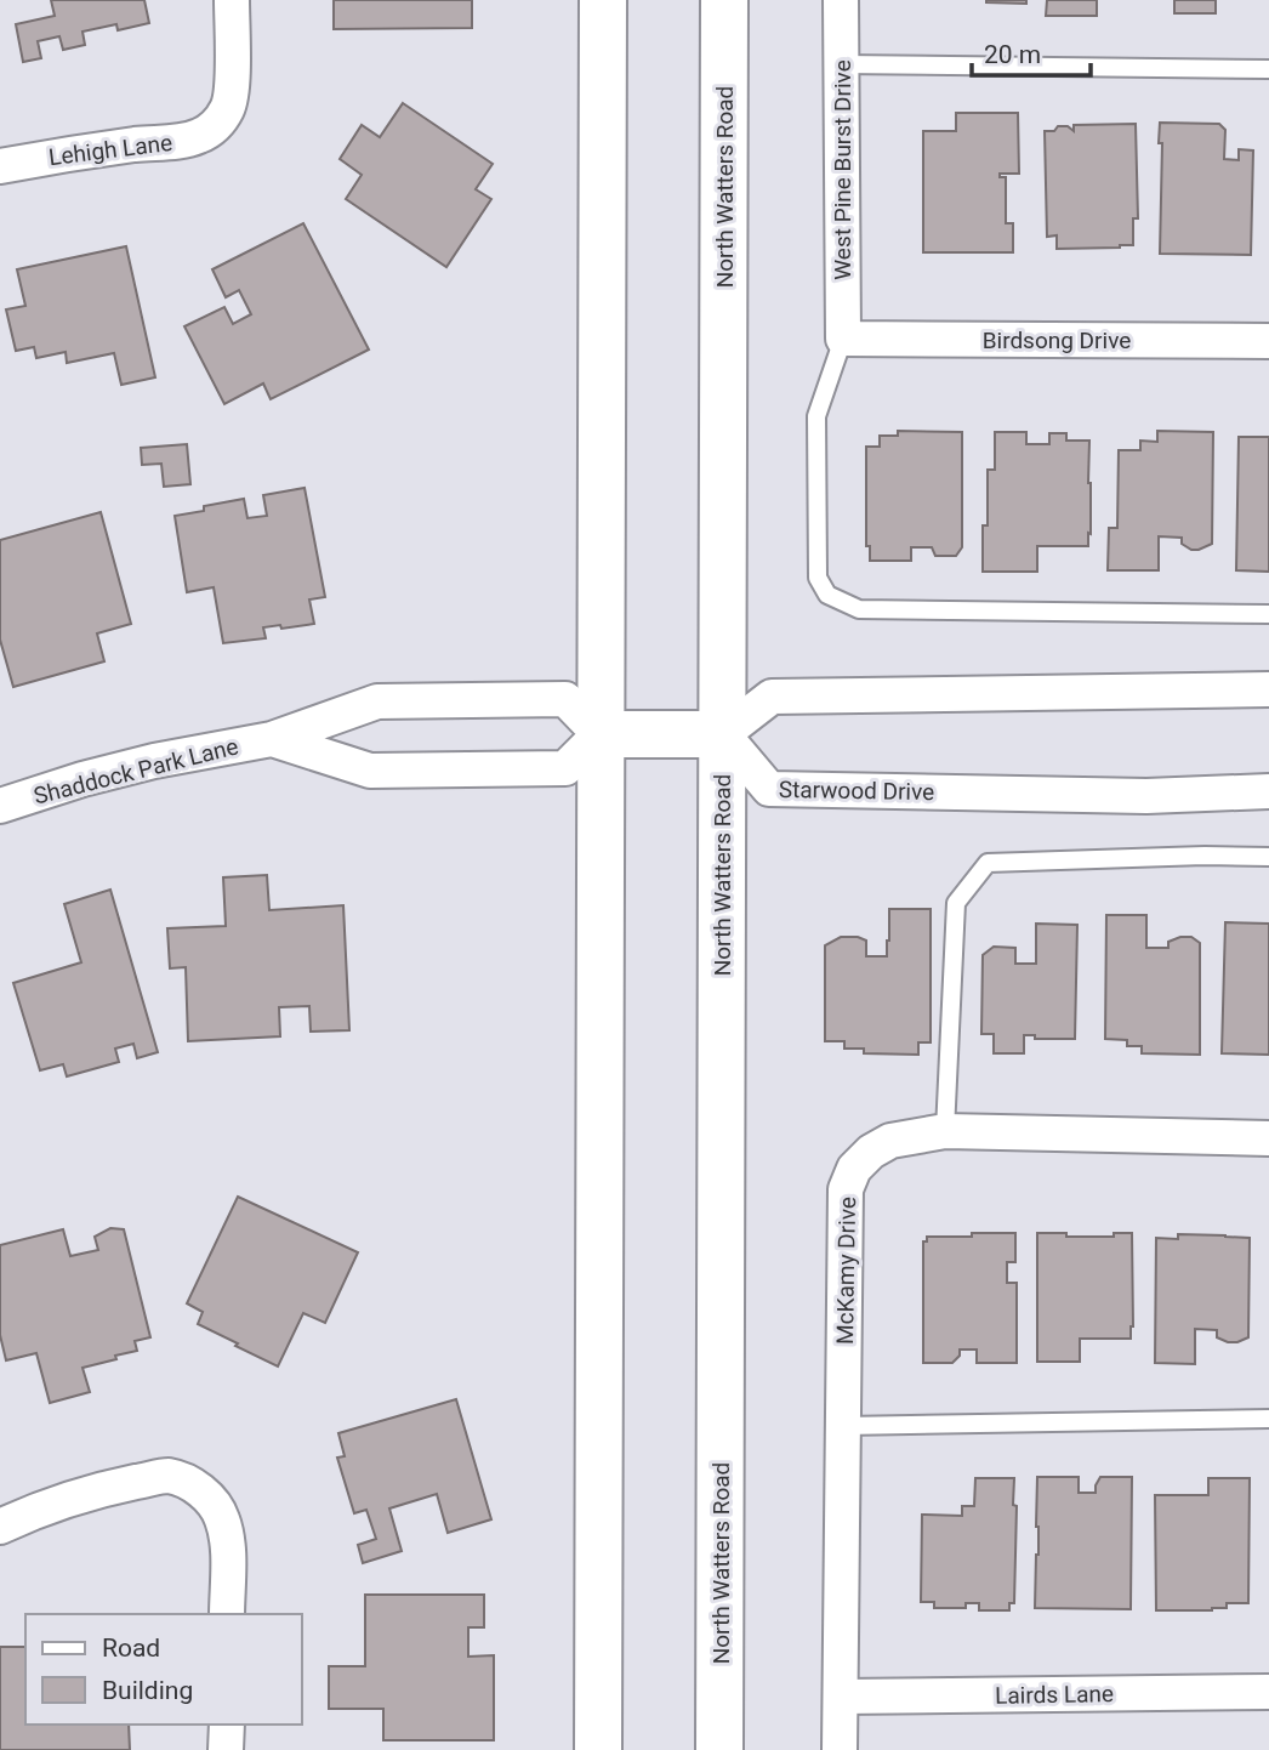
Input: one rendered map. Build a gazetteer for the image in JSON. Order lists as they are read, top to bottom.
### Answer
{
  "streets": {
    "main road": ["North Watters Road"],
    "street": [
      "Lehigh Lane",
      "West Pine Burst Drive",
      "Birdsong Drive",
      "Shaddock Park Lane",
      "Starwood Drive",
      "McKamy Drive",
      "Lairds Lane"
    ]
  },
  "crossings": [
    ["West Pine Burst Drive", "Birdsong Drive"],
    ["North Watters Road", "Starwood Drive"],
    ["McKamy Drive", "Lairds Lane"]
  ],
  "legend": ["Road", "Building"],
  "scale_bar": "20 m"
}
